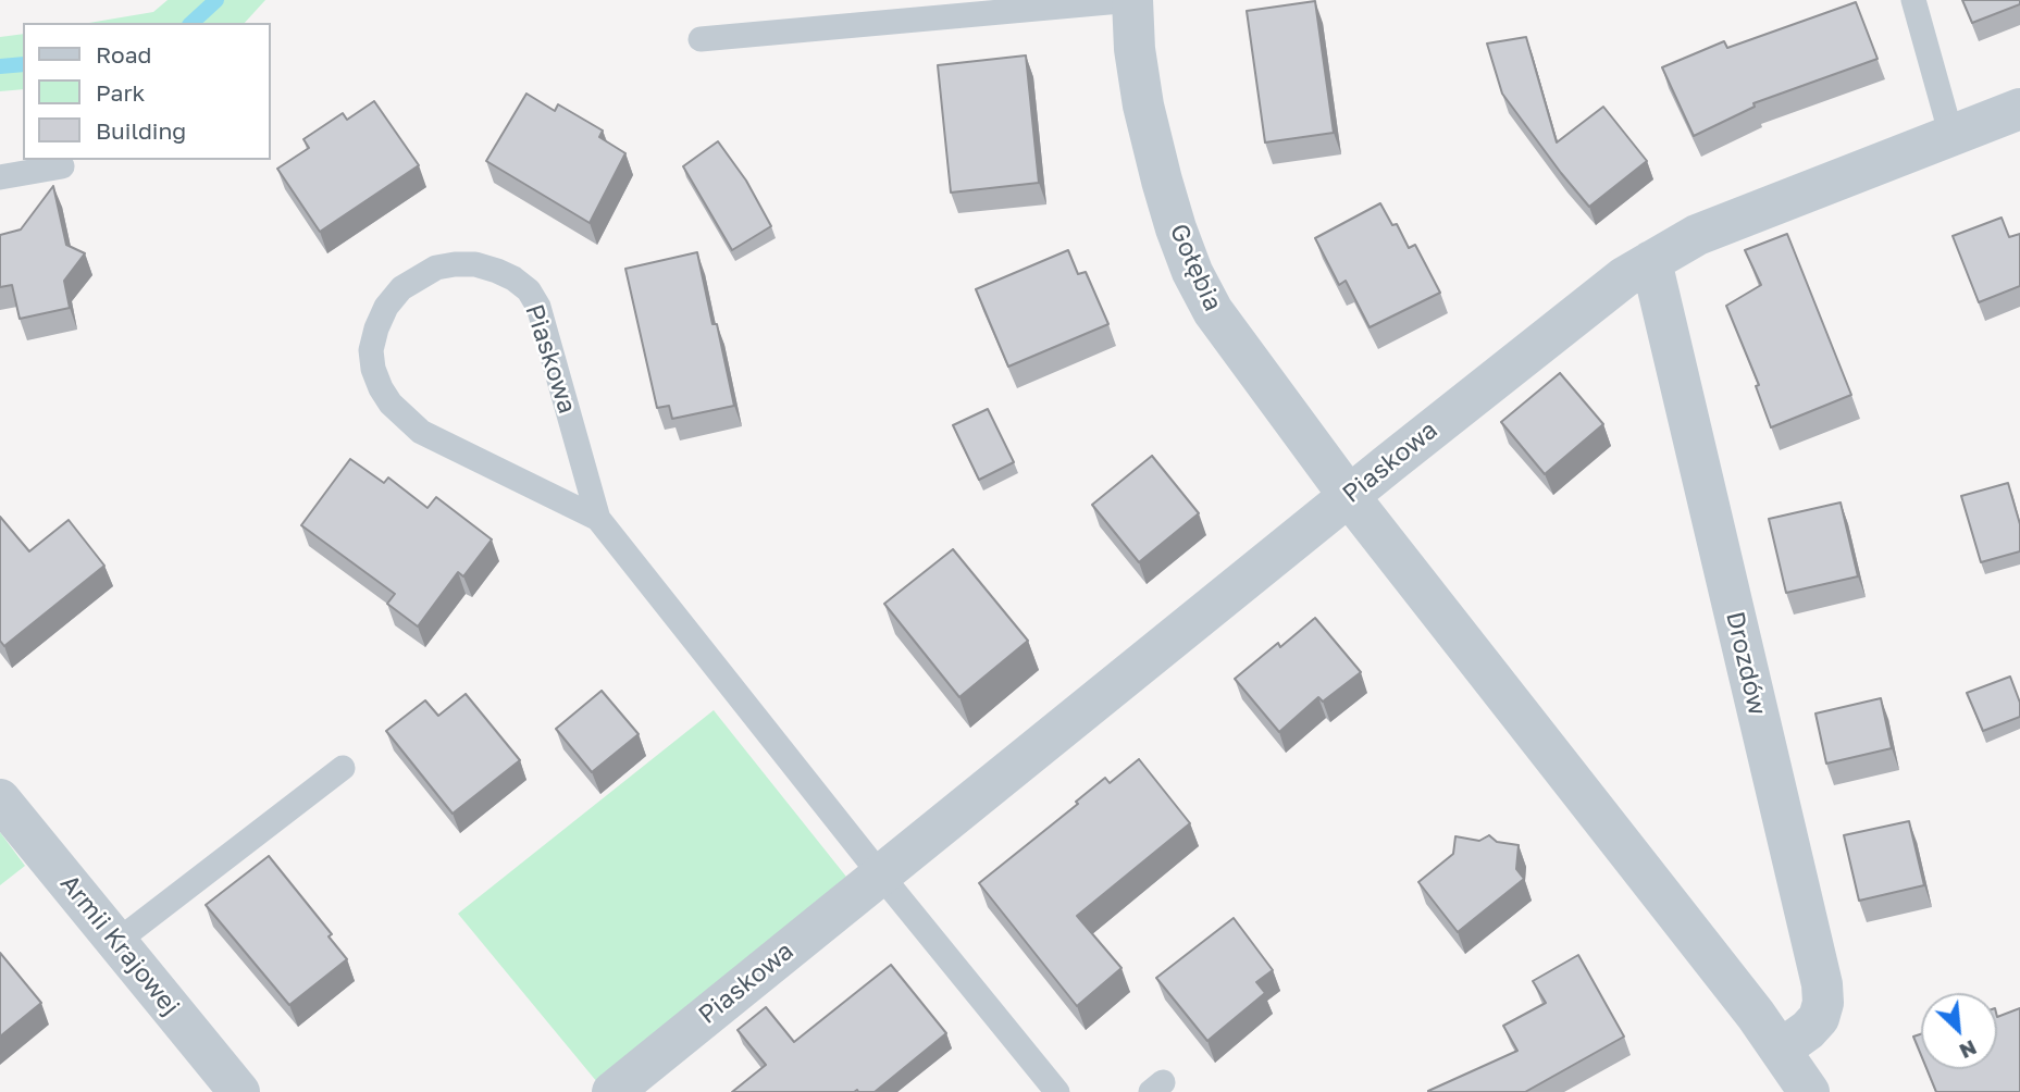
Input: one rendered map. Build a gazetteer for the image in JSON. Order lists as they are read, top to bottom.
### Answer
{
  "streets": {
    "street": [
      "Gołębia",
      "Piaskowa",
      "Drozdów",
      "Armii Krajowej"
    ]
  },
  "crossings": [
    ["Gołębia", "Piaskowa"],
    ["Piaskowa", "Drozdów"]
  ],
  "legend": ["Road", "Park", "Building"],
  "north": "bottom right"
}
